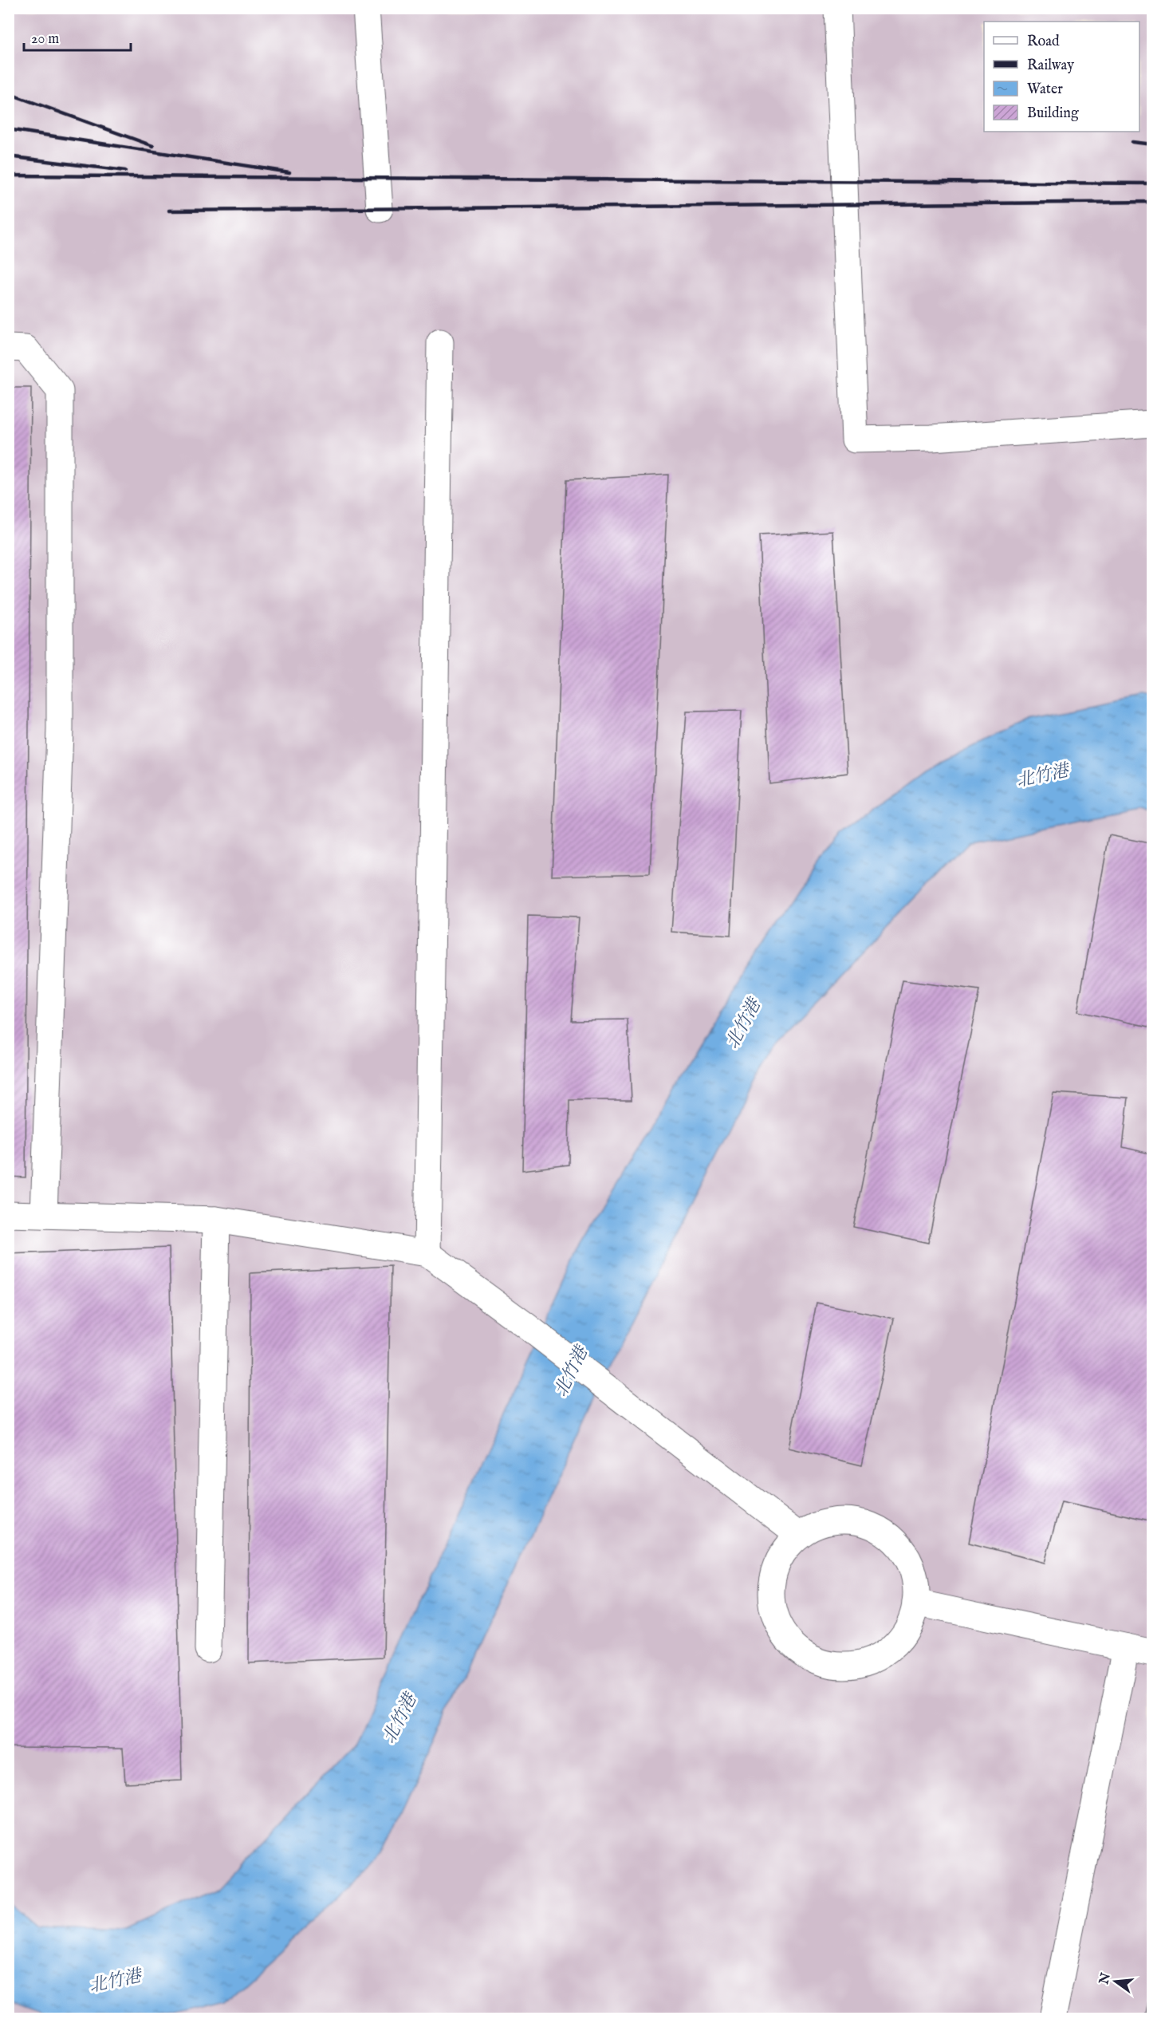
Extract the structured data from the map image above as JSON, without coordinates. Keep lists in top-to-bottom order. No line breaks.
{"water":["北竹港"],"legend":["Road","Railway","Water","Building"],"scale_bar":"20 m","north":"left"}
